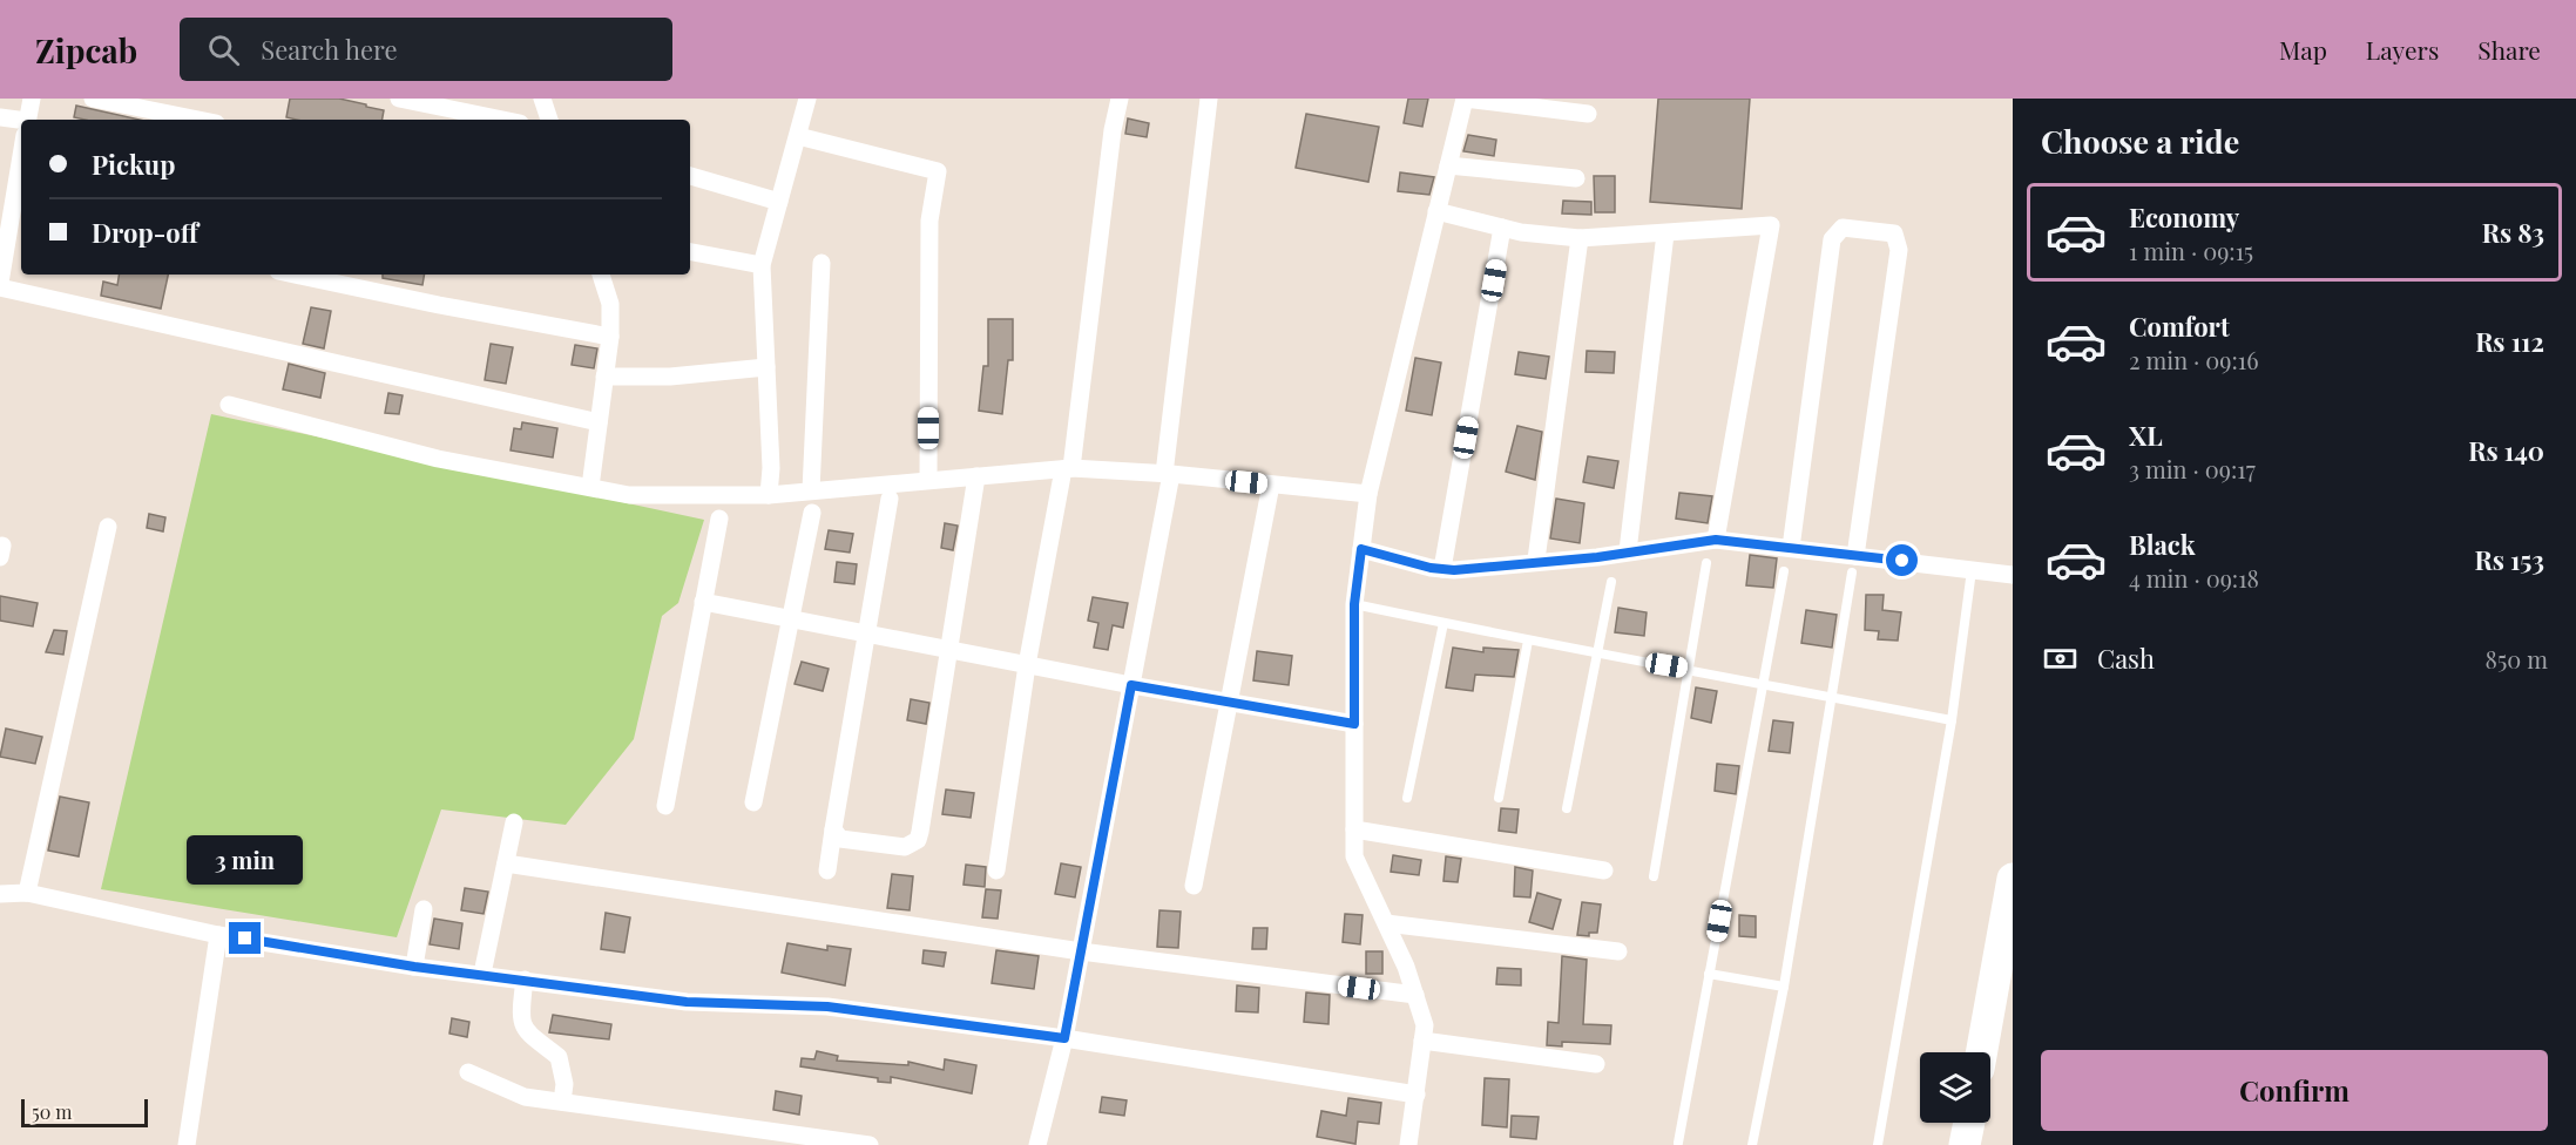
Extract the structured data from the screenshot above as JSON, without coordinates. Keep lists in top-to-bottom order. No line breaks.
{"scale_bar":"50 m","page":{"header":"Zipcab","search":"Search here","nav":["Map","Layers","Share"],"heading":"Choose a ride","banner":["Pickup","Drop-off"],"list":[{"name":"Economy","note":"1 min · 09:15","value":"Rs 83"},{"name":"Comfort","note":"2 min · 09:16","value":"Rs 112"},{"name":"XL","note":"3 min · 09:17","value":"Rs 140"},{"name":"Black","note":"4 min · 09:18","value":"Rs 153"}],"pay":["Cash","850 m"],"bubble":"3 min","buttons":"Confirm","scale":"50 m"}}
